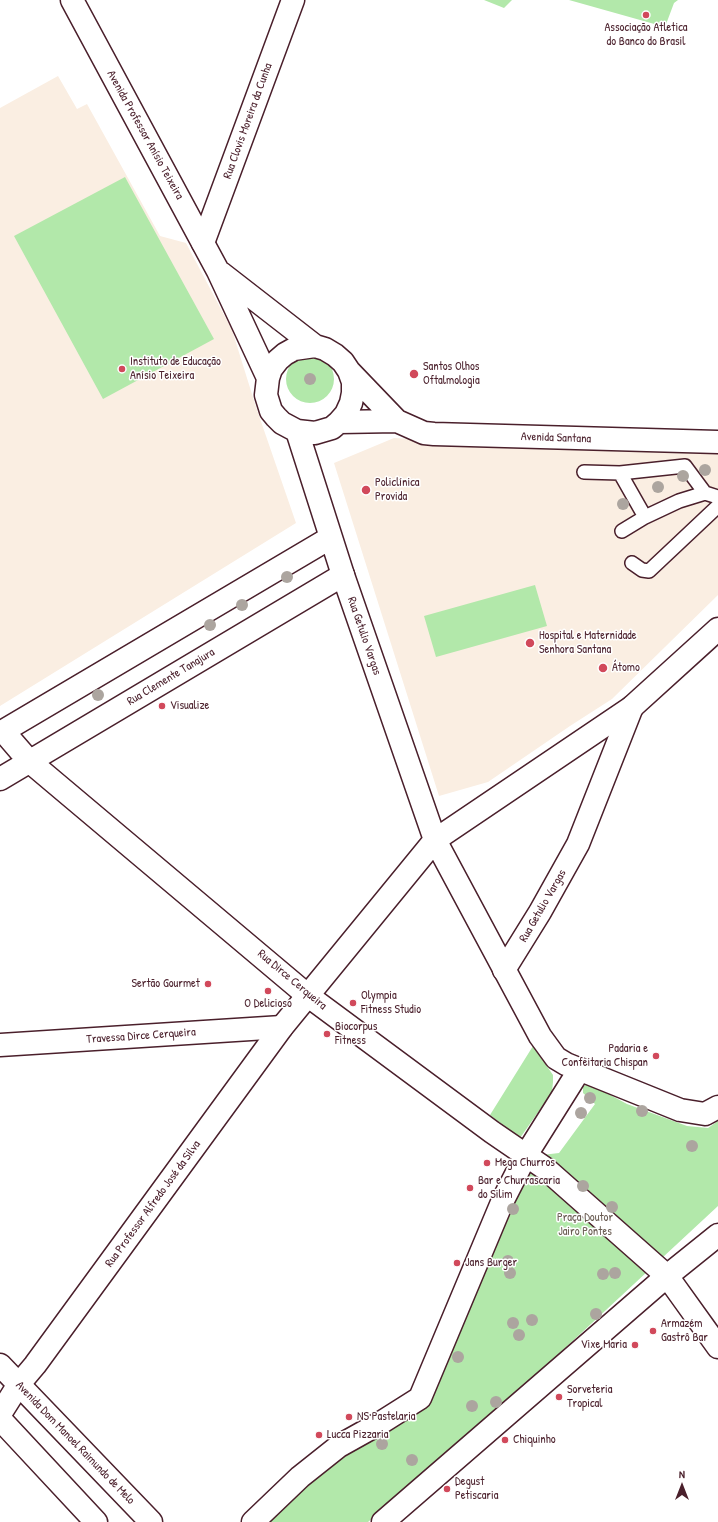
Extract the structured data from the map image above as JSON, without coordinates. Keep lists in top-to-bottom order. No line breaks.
{"streets":{"street":["Rua Clovis Moreira da Cunha","Avenida Professor Anísio Teixeira","Avenida Santana","Rua Getulio Vargas","Rua Clemente Tanajura","Rua Dirce Cerqueira","Travessa Dirce Cerqueira","Rua Professor Alfredo José da Silva","Avenida Dom Manoel Raimundo de Melo"]},"crossings":[["Rua Clovis Moreira da Cunha","Avenida Professor Anísio Teixeira"],["Avenida Professor Anísio Teixeira","Avenida Santana"],["Avenida Professor Anísio Teixeira","Rua Getulio Vargas"],["Avenida Santana","Rua Getulio Vargas"],["Rua Getulio Vargas","Rua Clemente Tanajura"],["Rua Getulio Vargas","Rua Dirce Cerqueira"],["Rua Getulio Vargas","Rua Professor Alfredo José da Silva"],["Rua Clemente Tanajura","Rua Dirce Cerqueira"],["Rua Dirce Cerqueira","Rua Professor Alfredo José da Silva"],["Travessa Dirce Cerqueira","Rua Professor Alfredo José da Silva"],["Rua Professor Alfredo José da Silva","Avenida Dom Manoel Raimundo de Melo"]],"parks":["Praça Doutor Jairo Pontes"],"places":["Associação Atletica do Banco do Brasil","Instituto de Educação Anísio Teixeira","Santos Olhos Oftalmologia","Policlínica Provida","Hospital e Maternidade Senhora Santana","Átomo","Visualize","Sertão Gourmet","O Delicioso","Olympia Fitness Studio","Biocorpus Fitness","Padaria e Confeitaria Chispan","Mega Churros","Bar e Churrascaria do Silim","Jans Burger","Armazém Gastrô Bar","Vixe Maria","Sorveteria Tropical","NS Pastelaria","Lucca Pizzaria","Chiquinho","Degust Petiscaria"],"north":"top"}
